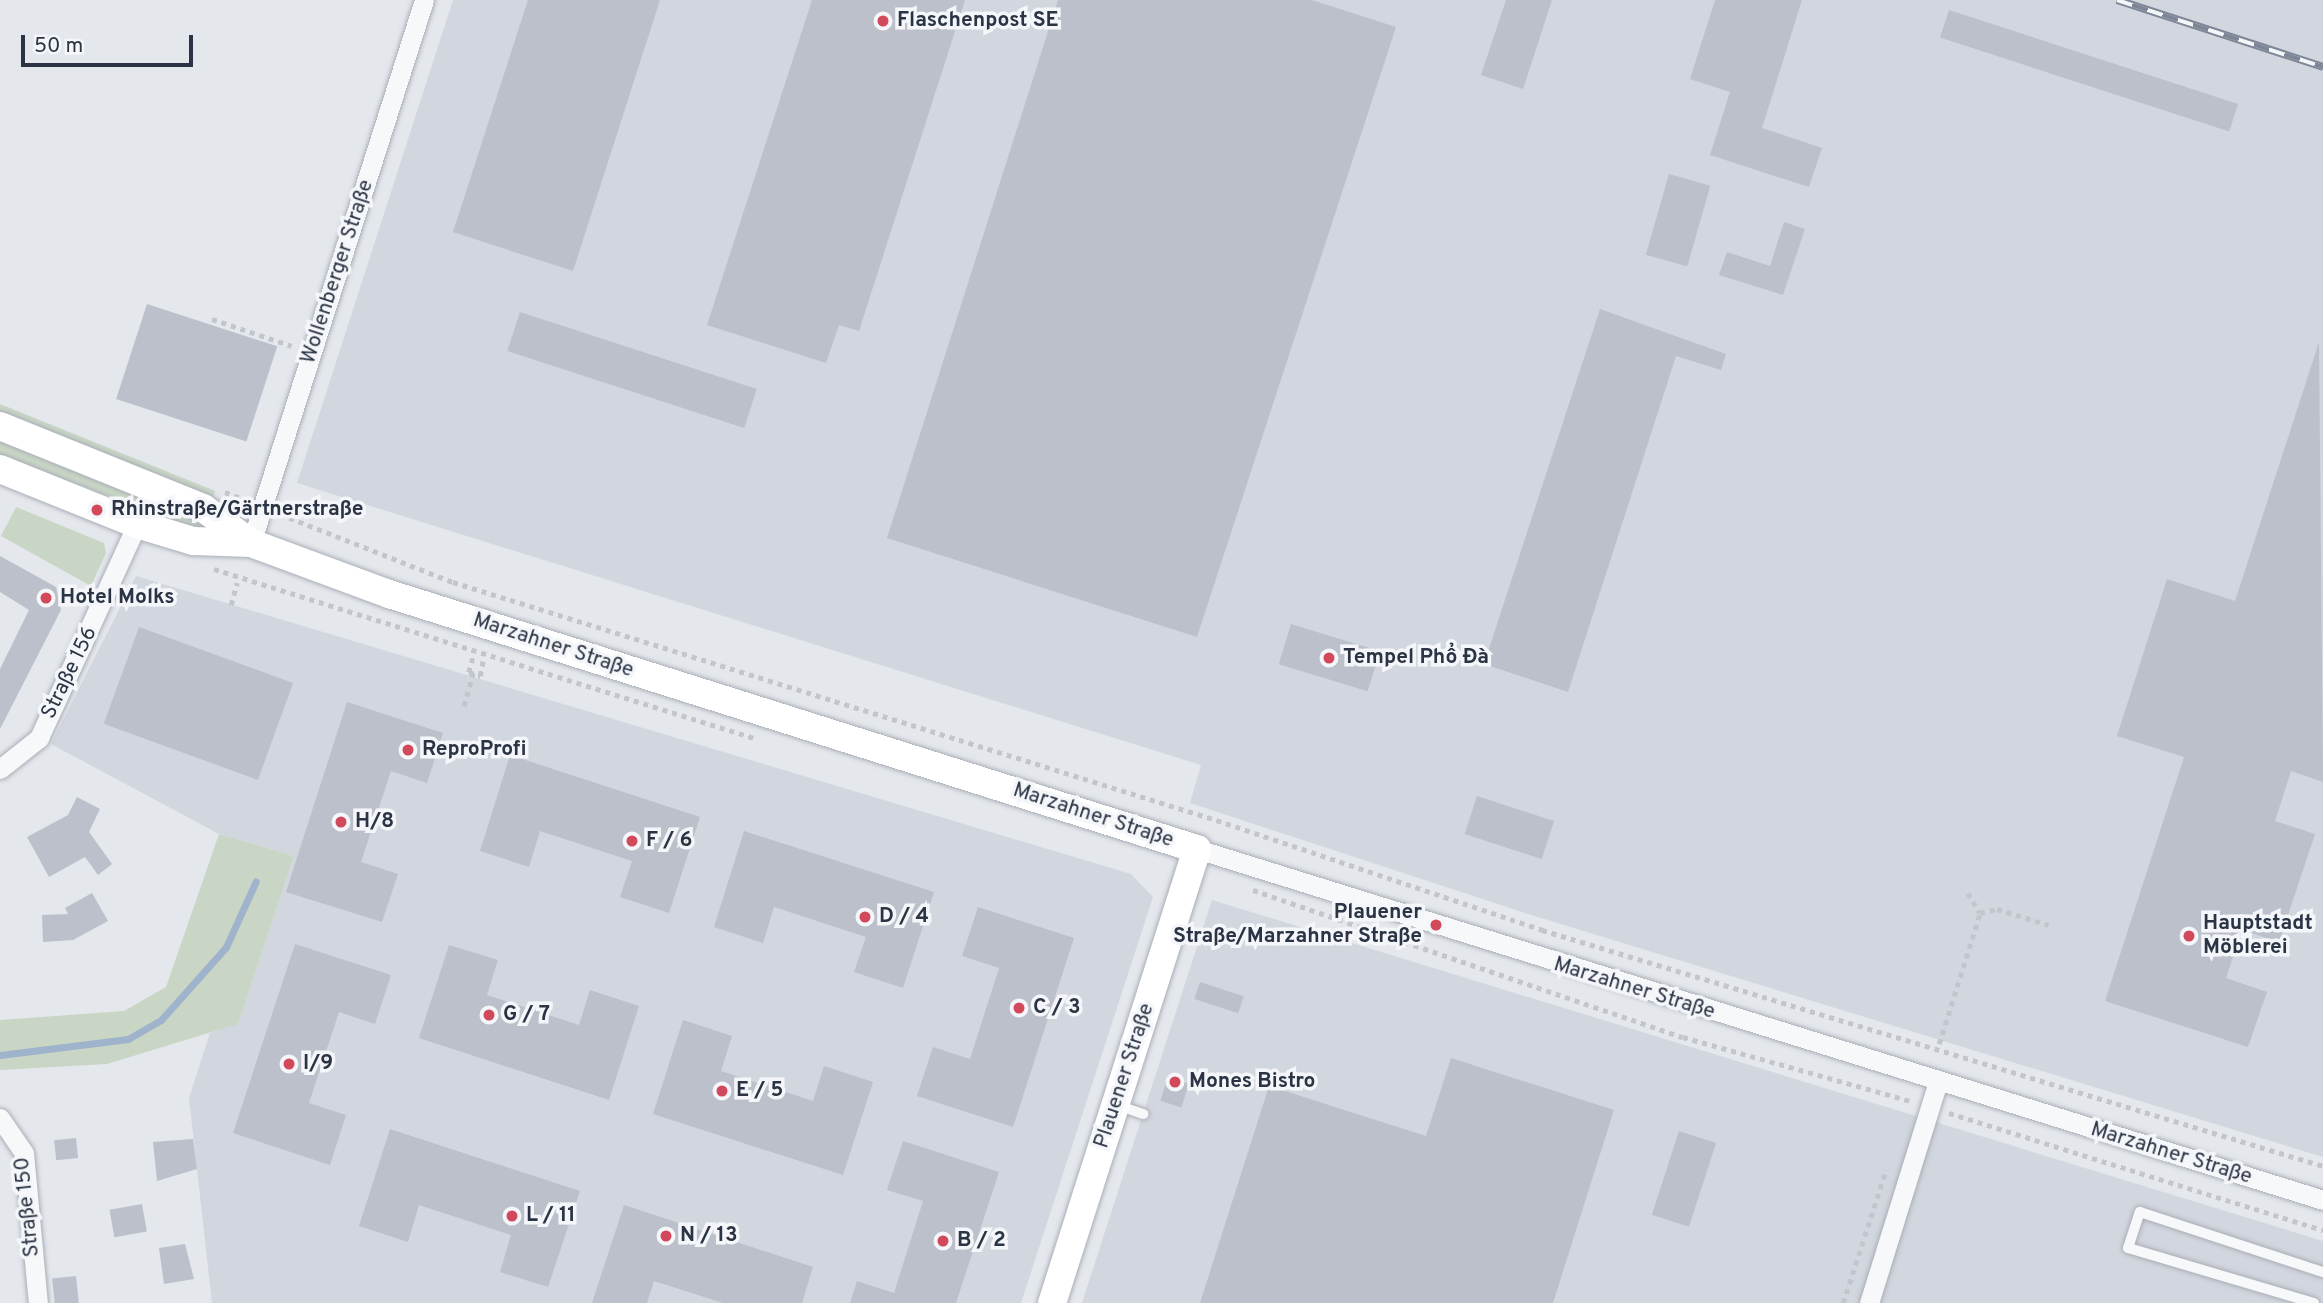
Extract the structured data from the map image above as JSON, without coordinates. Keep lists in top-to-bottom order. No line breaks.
{"streets":{"street":["Wollenberger Straße","Marzahner Straße","Straße 156","Plauener Straße","Straße 150"]},"crossings":[["Wollenberger Straße","Marzahner Straße"],["Marzahner Straße","Straße 156"],["Marzahner Straße","Plauener Straße"]],"places":["Flaschenpost SE","Rhinstraße/Gärtnerstraße","Hotel Molks","Tempel Phổ Đà","ReproProfi","H/8","F / 6","D / 4","Plauener Straße/Marzahner Straße","Hauptstadt Möblerei","C / 3","G / 7","I/9","Mones Bistro","E / 5","L / 11","N / 13","B / 2"],"scale_bar":"50 m"}
